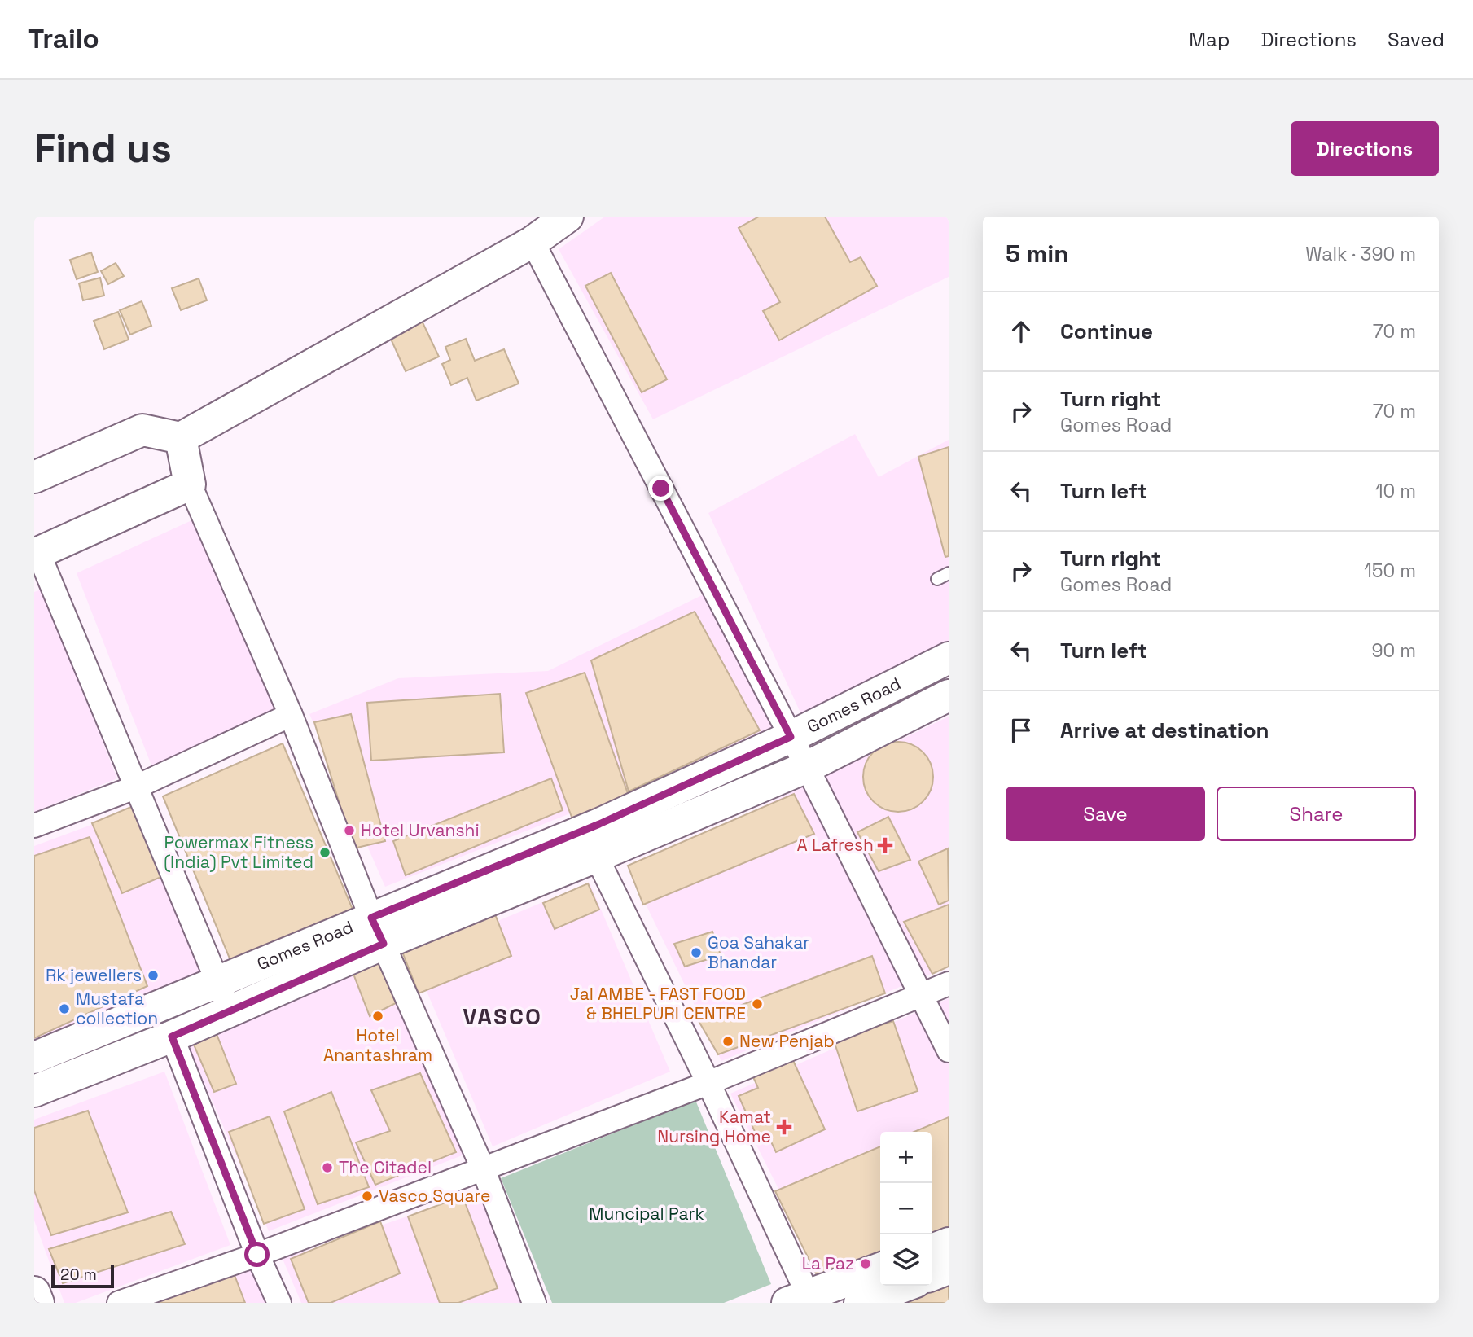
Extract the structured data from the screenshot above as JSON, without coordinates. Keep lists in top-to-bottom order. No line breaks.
{"streets":{"main road":["Gomes Road"]},"districts":["VASCO"],"parks":["Muncipal Park"],"places":{"other":["Hotel Urvanshi","Powermax Fitness (India) Pvt Limited","Goa Sahakar Bhandar","Rk jewellers","JaI AMBE - FAST FOOD & BHELPURI CENTRE","Mustafa collection","Hotel Anantashram","New Penjab","The Citadel","Vasco Square","La Paz"],"health":["A Lafresh","Kamat Nursing Home"]},"scale_bar":"20 m","page":{"header":"Trailo","nav":["Map","Directions","Saved"],"buttons":["Directions",["Save","Share"]],"title":"Find us","heading":["5 min","Walk · 390 m"],"list":[["Continue","70 m"],["Turn right","Gomes Road","70 m"],["Turn left","10 m"],["Turn right","Gomes Road","150 m"],["Turn left","90 m"],"Arrive at destination"],"map_buttons":["+","−"],"scale":"20 m"}}
